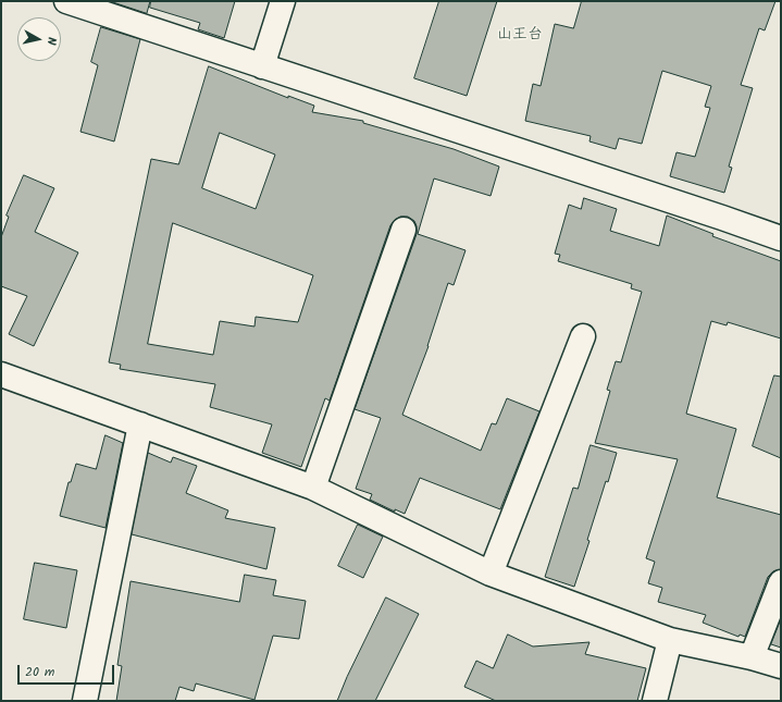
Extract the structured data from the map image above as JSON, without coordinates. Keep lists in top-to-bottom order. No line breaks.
{"districts":["山王台"],"scale_bar":"20 m","north":"right"}
